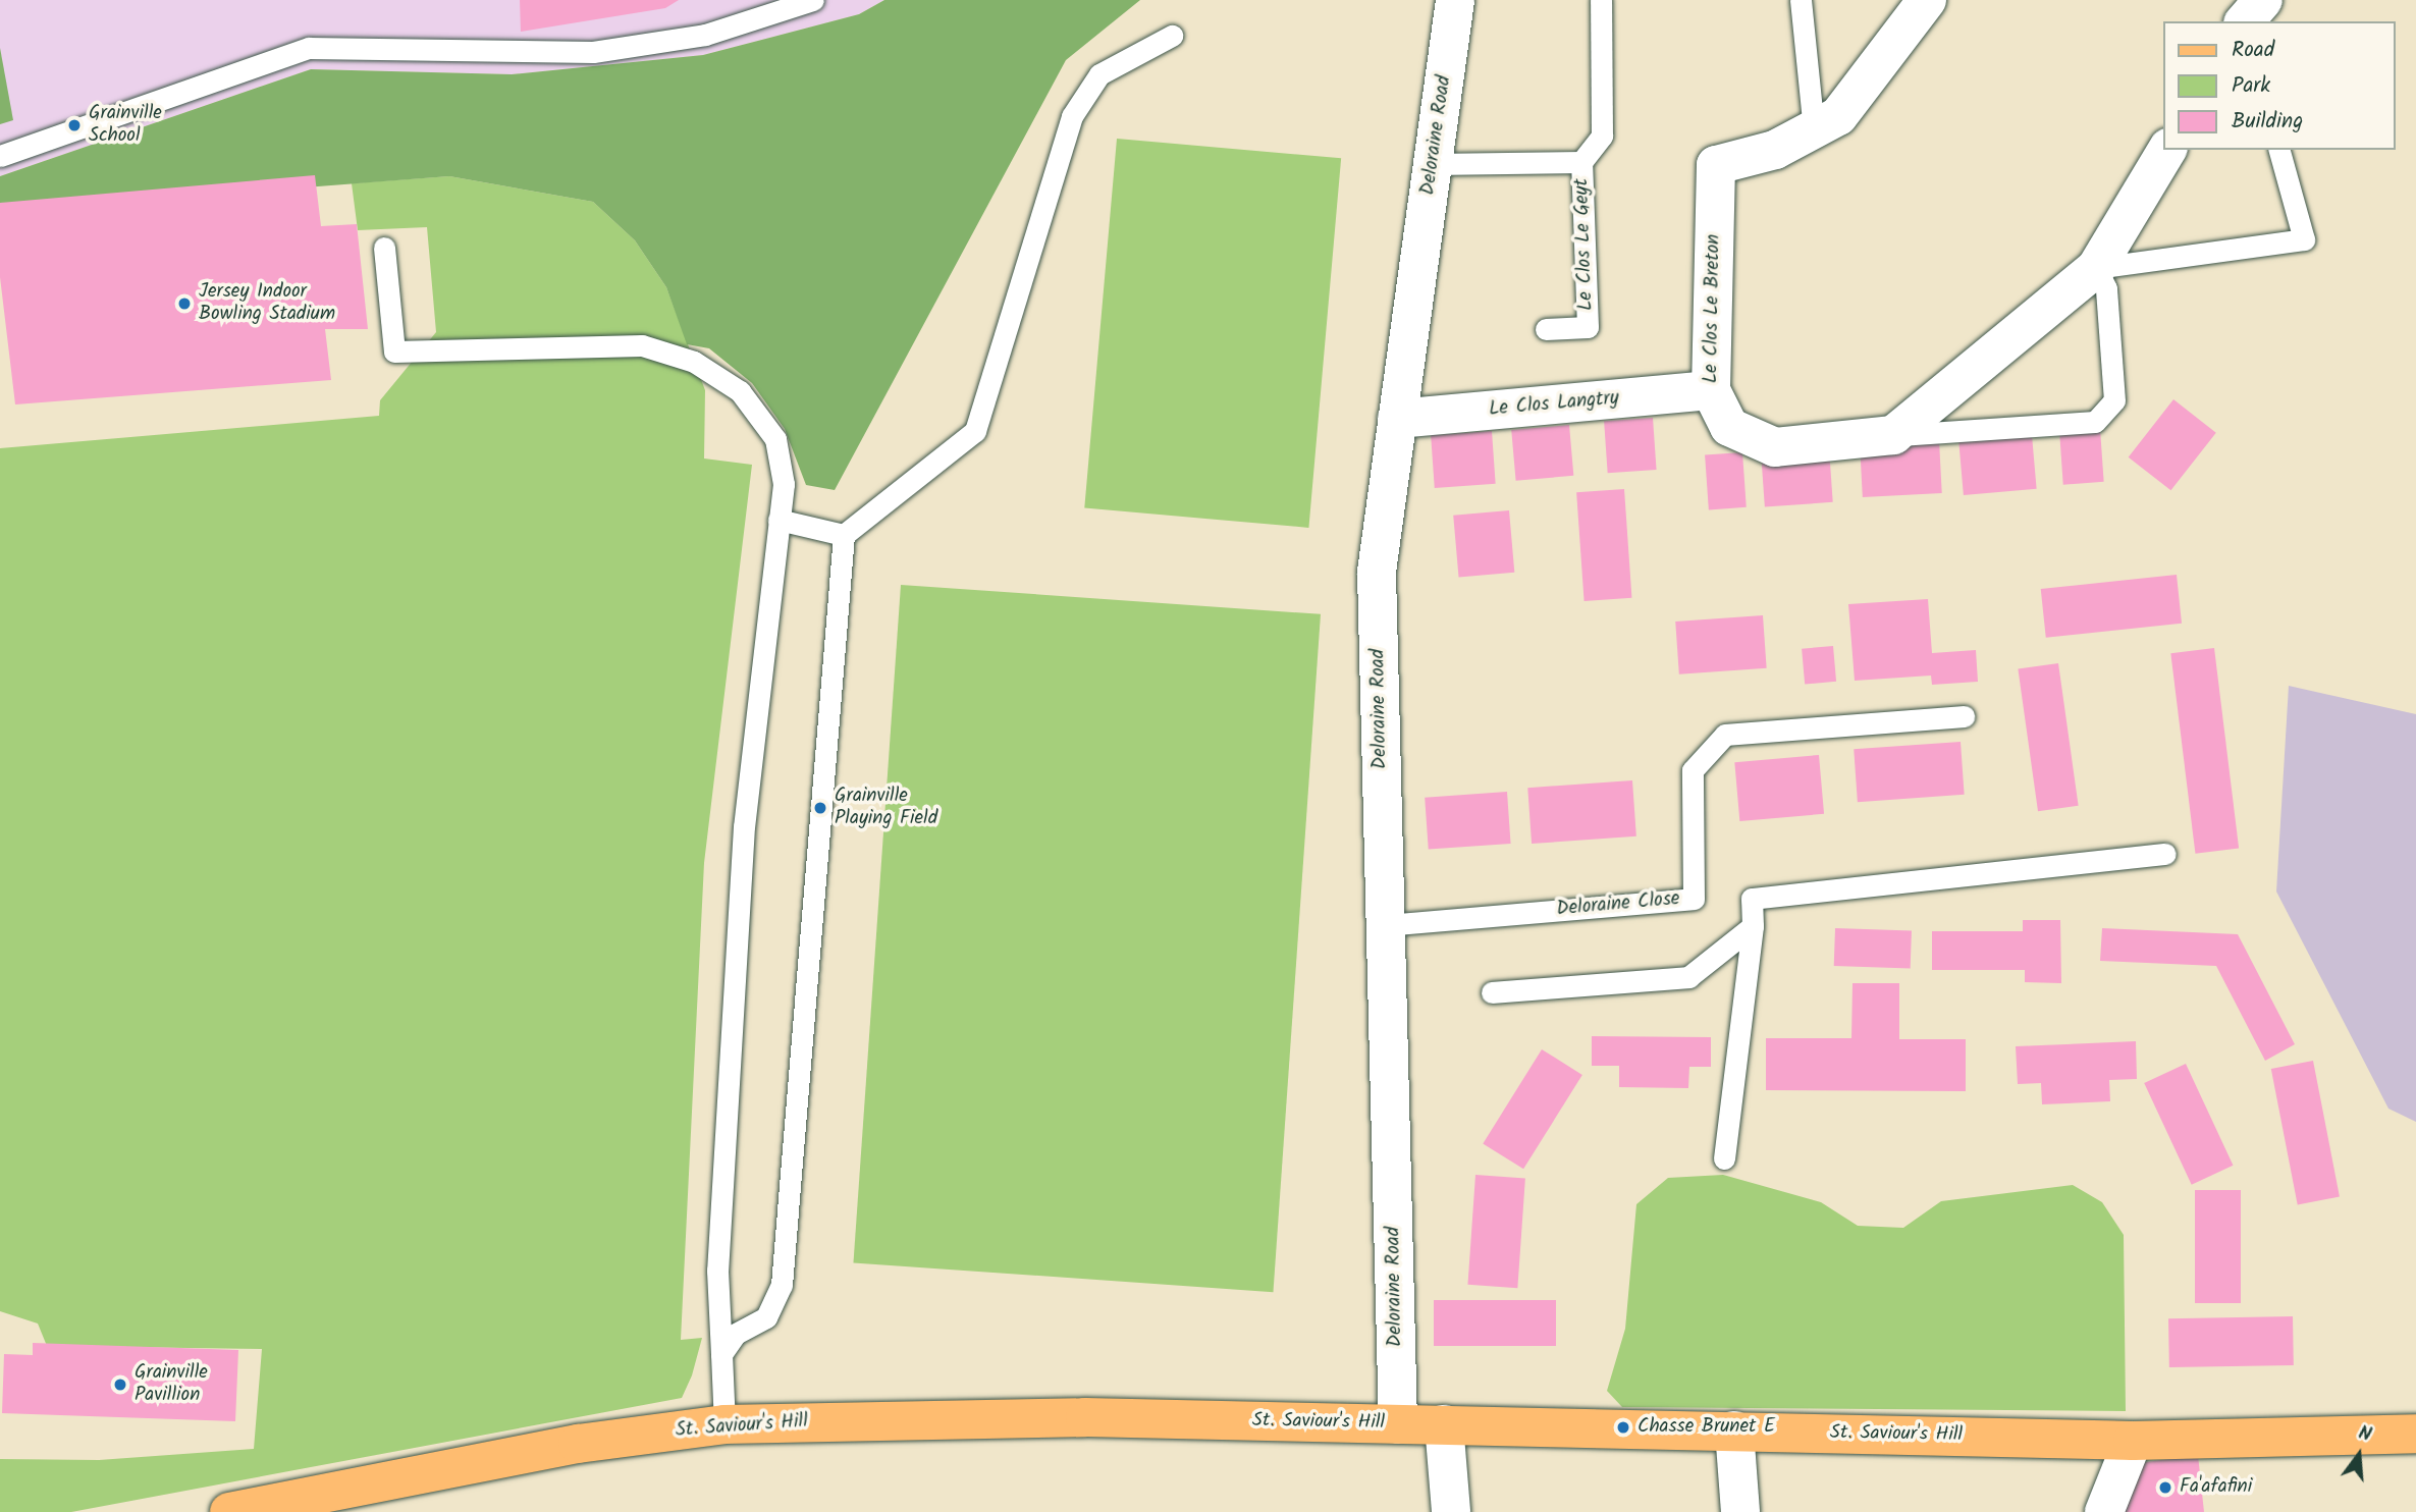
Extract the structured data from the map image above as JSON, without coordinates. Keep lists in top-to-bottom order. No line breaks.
{"streets":{"main road":["St. Saviour's Hill"],"street":["Deloraine Road","Le Clos Le Breton","Le Clos Langtry"],"lane":["Le Clos Le Geyt","Deloraine Close"]},"crossings":[["Deloraine Road","Le Clos Le Geyt"],["Deloraine Road","Le Clos Langtry"],["Deloraine Road","Deloraine Close"],["Deloraine Road","St. Saviour's Hill"],["Le Clos Le Breton","Le Clos Langtry"]],"places":["Grainville School","Jersey Indoor Bowling Stadium","Grainville Playing Field","Grainville Pavillion","Chasse Brunet E","Fa'afafini"],"legend":["Road","Park","Building"],"north":"top"}
